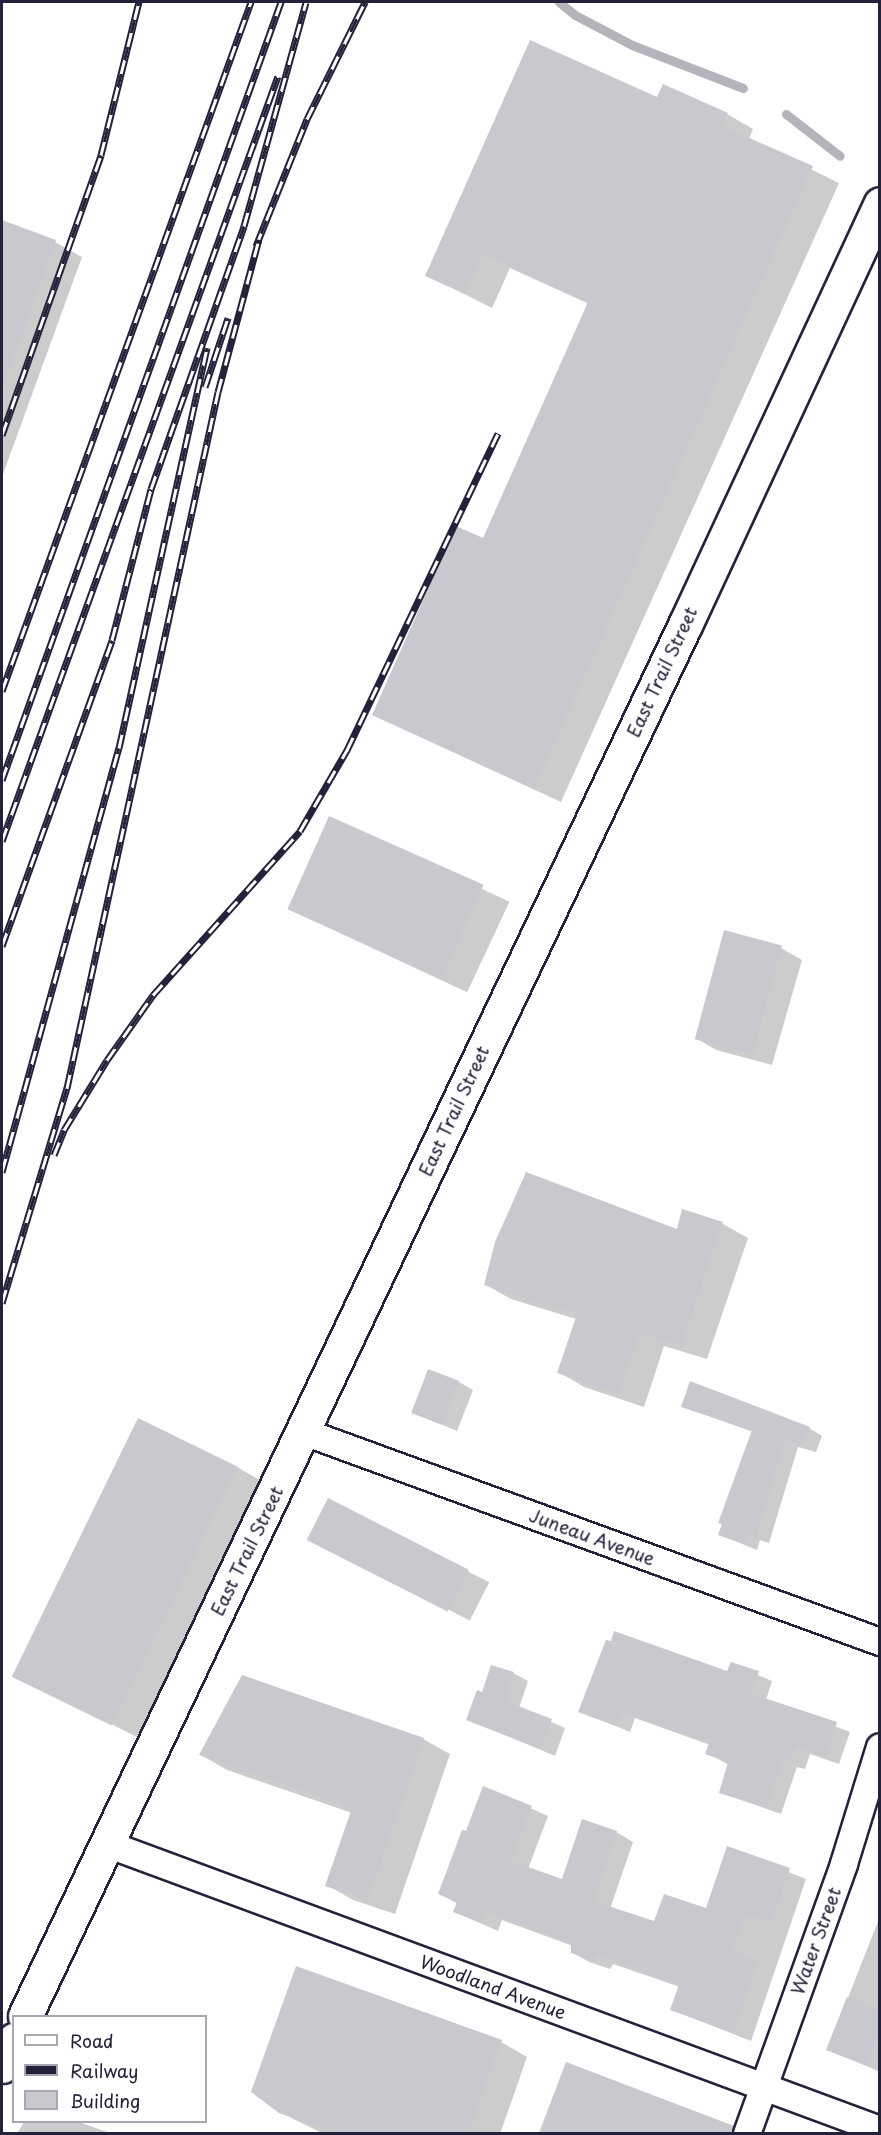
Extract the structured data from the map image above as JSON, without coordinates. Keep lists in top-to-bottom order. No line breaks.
{"streets":{"main road":["East Trail Street"],"street":["Juneau Avenue","Water Street","Woodland Avenue"]},"crossings":[["East Trail Street","Juneau Avenue"],["East Trail Street","Woodland Avenue"],["Water Street","Woodland Avenue"]],"legend":["Road","Railway","Building"]}
